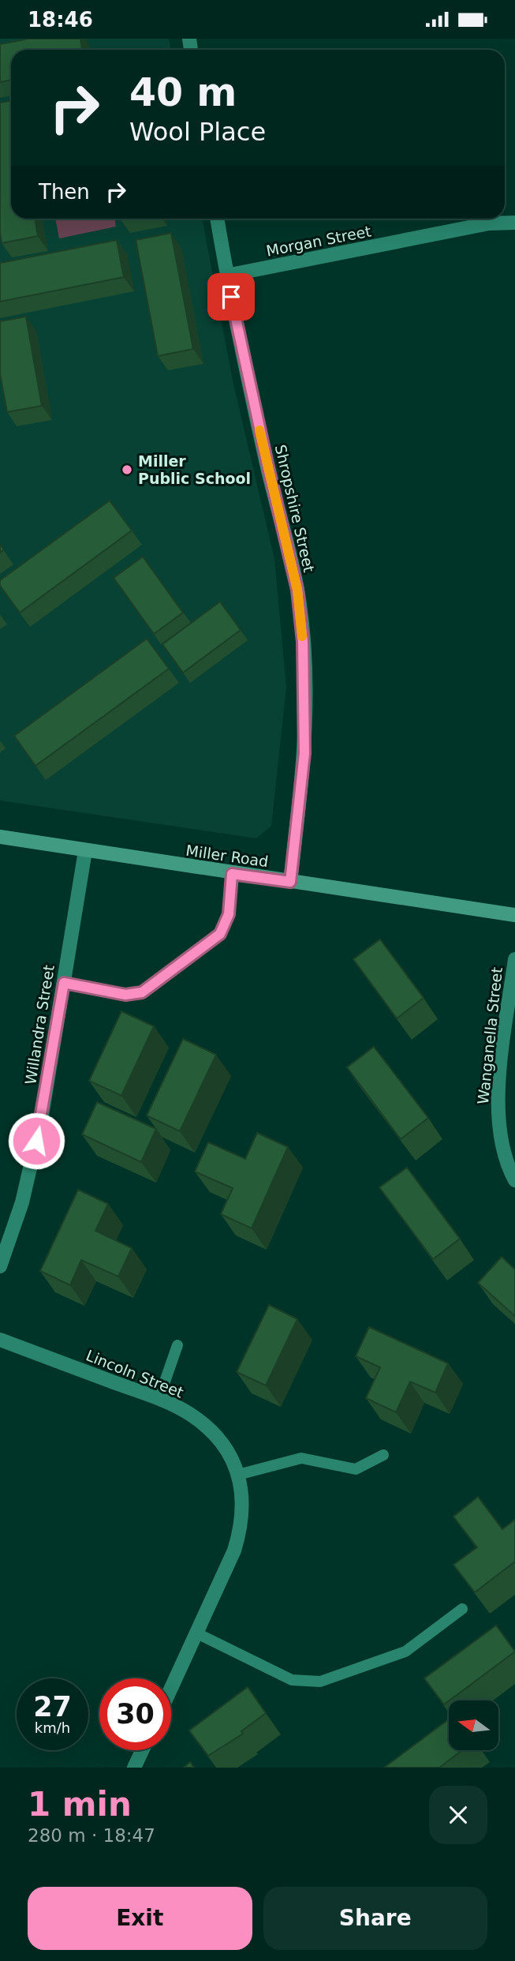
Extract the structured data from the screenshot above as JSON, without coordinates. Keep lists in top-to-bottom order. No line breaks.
{"streets":{"street":["Morgan Street","Shropshire Street","Miller Road","Willandra Street","Wanganella Street","Lincoln Street"]},"crossings":[["Morgan Street","Shropshire Street"],["Shropshire Street","Miller Road"],["Miller Road","Willandra Street"]],"places":["Miller Public School"],"north":"left","page":{"status":"18:46","turn":["40 m","Wool Place"],"then":"Then","speed":"27 km/h","limit":"30","heading":["1 min","280 m · 18:47"],"buttons":["Exit","Share"]}}
